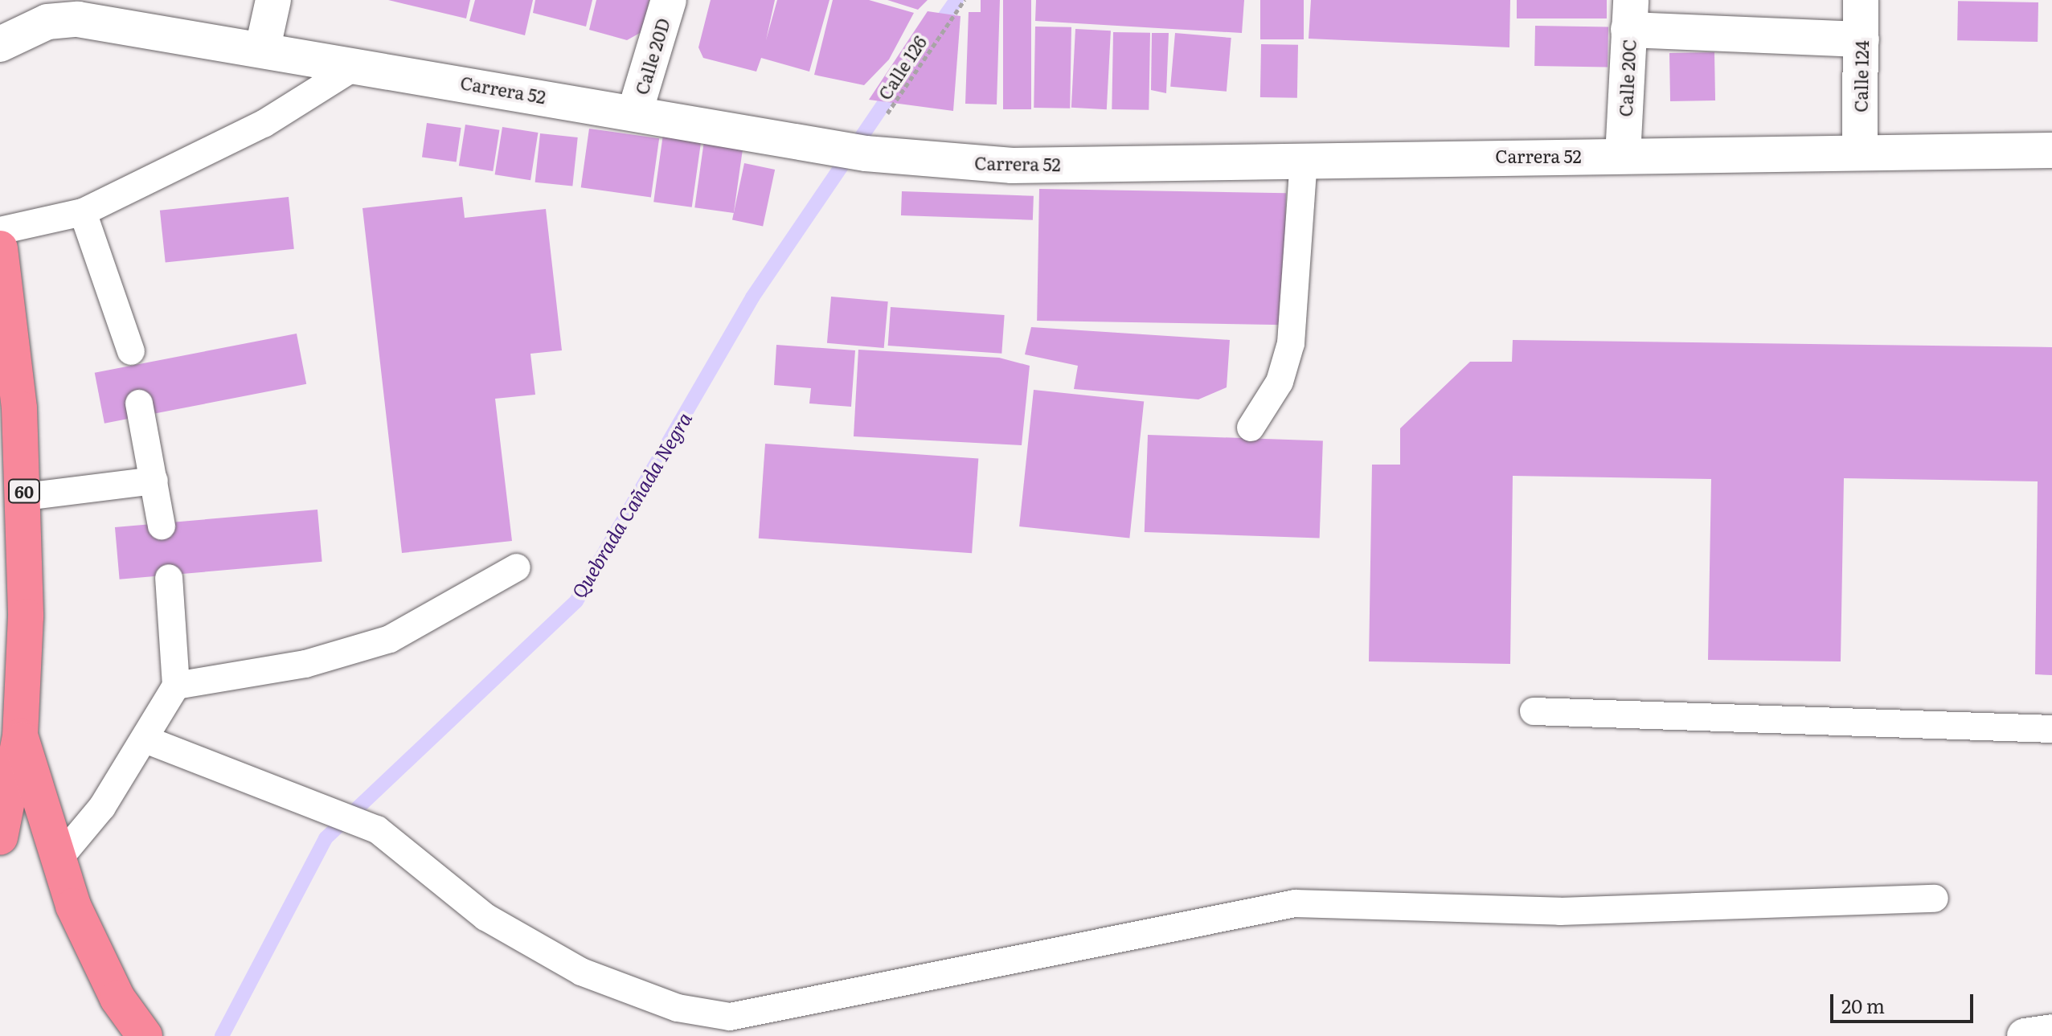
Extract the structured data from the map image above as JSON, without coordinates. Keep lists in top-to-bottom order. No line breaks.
{"streets":{"highway":["60"],"main road":["Calle 20D","Calle 124","Calle 20C","Carrera 52"],"path":["Calle 126"]},"crossings":[["Calle 20D","Carrera 52"],["Calle 126","Carrera 52"],["Calle 124","Carrera 52"],["Calle 20C","Carrera 52"]],"water":["Quebrada Cañada Negra"],"scale_bar":"20 m"}
